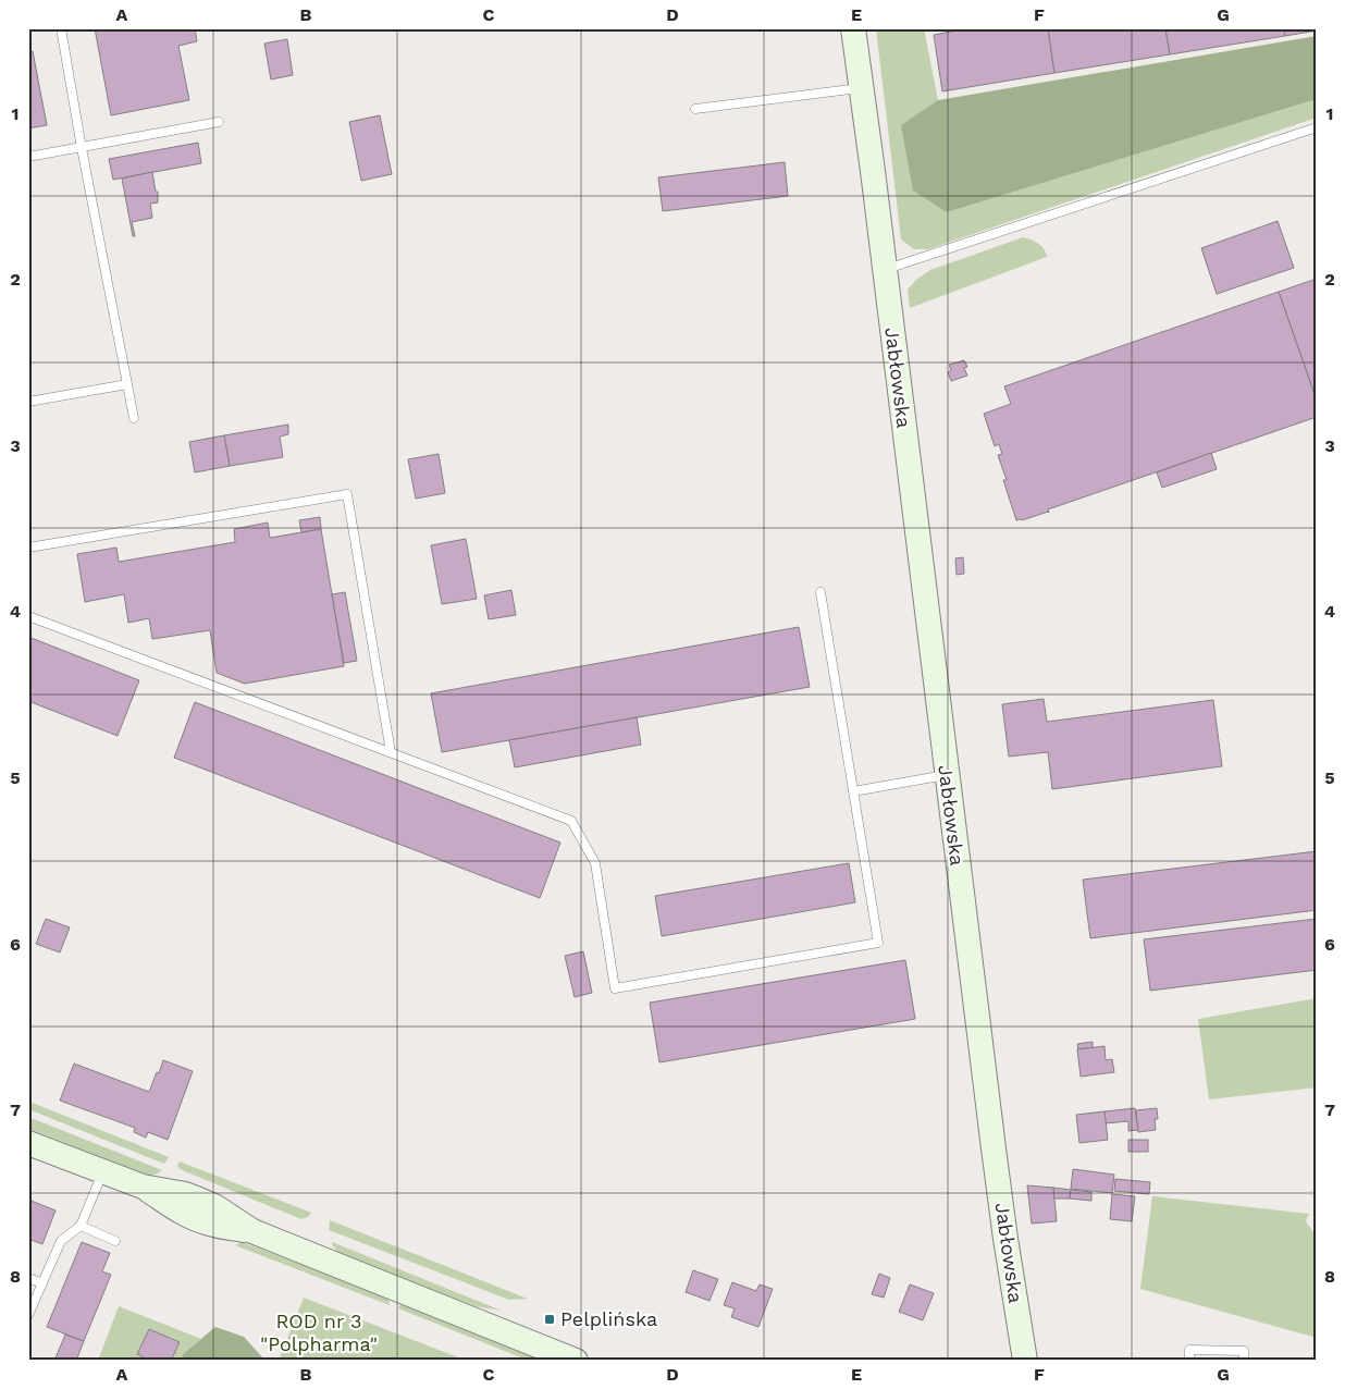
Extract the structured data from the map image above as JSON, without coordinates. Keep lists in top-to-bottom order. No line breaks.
{"streets":{"main road":["Jabłowska"]},"parks":["ROD nr 3 \"Polpharma\""],"places":{"transit":["Pelplińska"]},"grid":{"columns":["A","B","C","D","E","F","G"],"rows":["1","2","3","4","5","6","7","8"]}}
